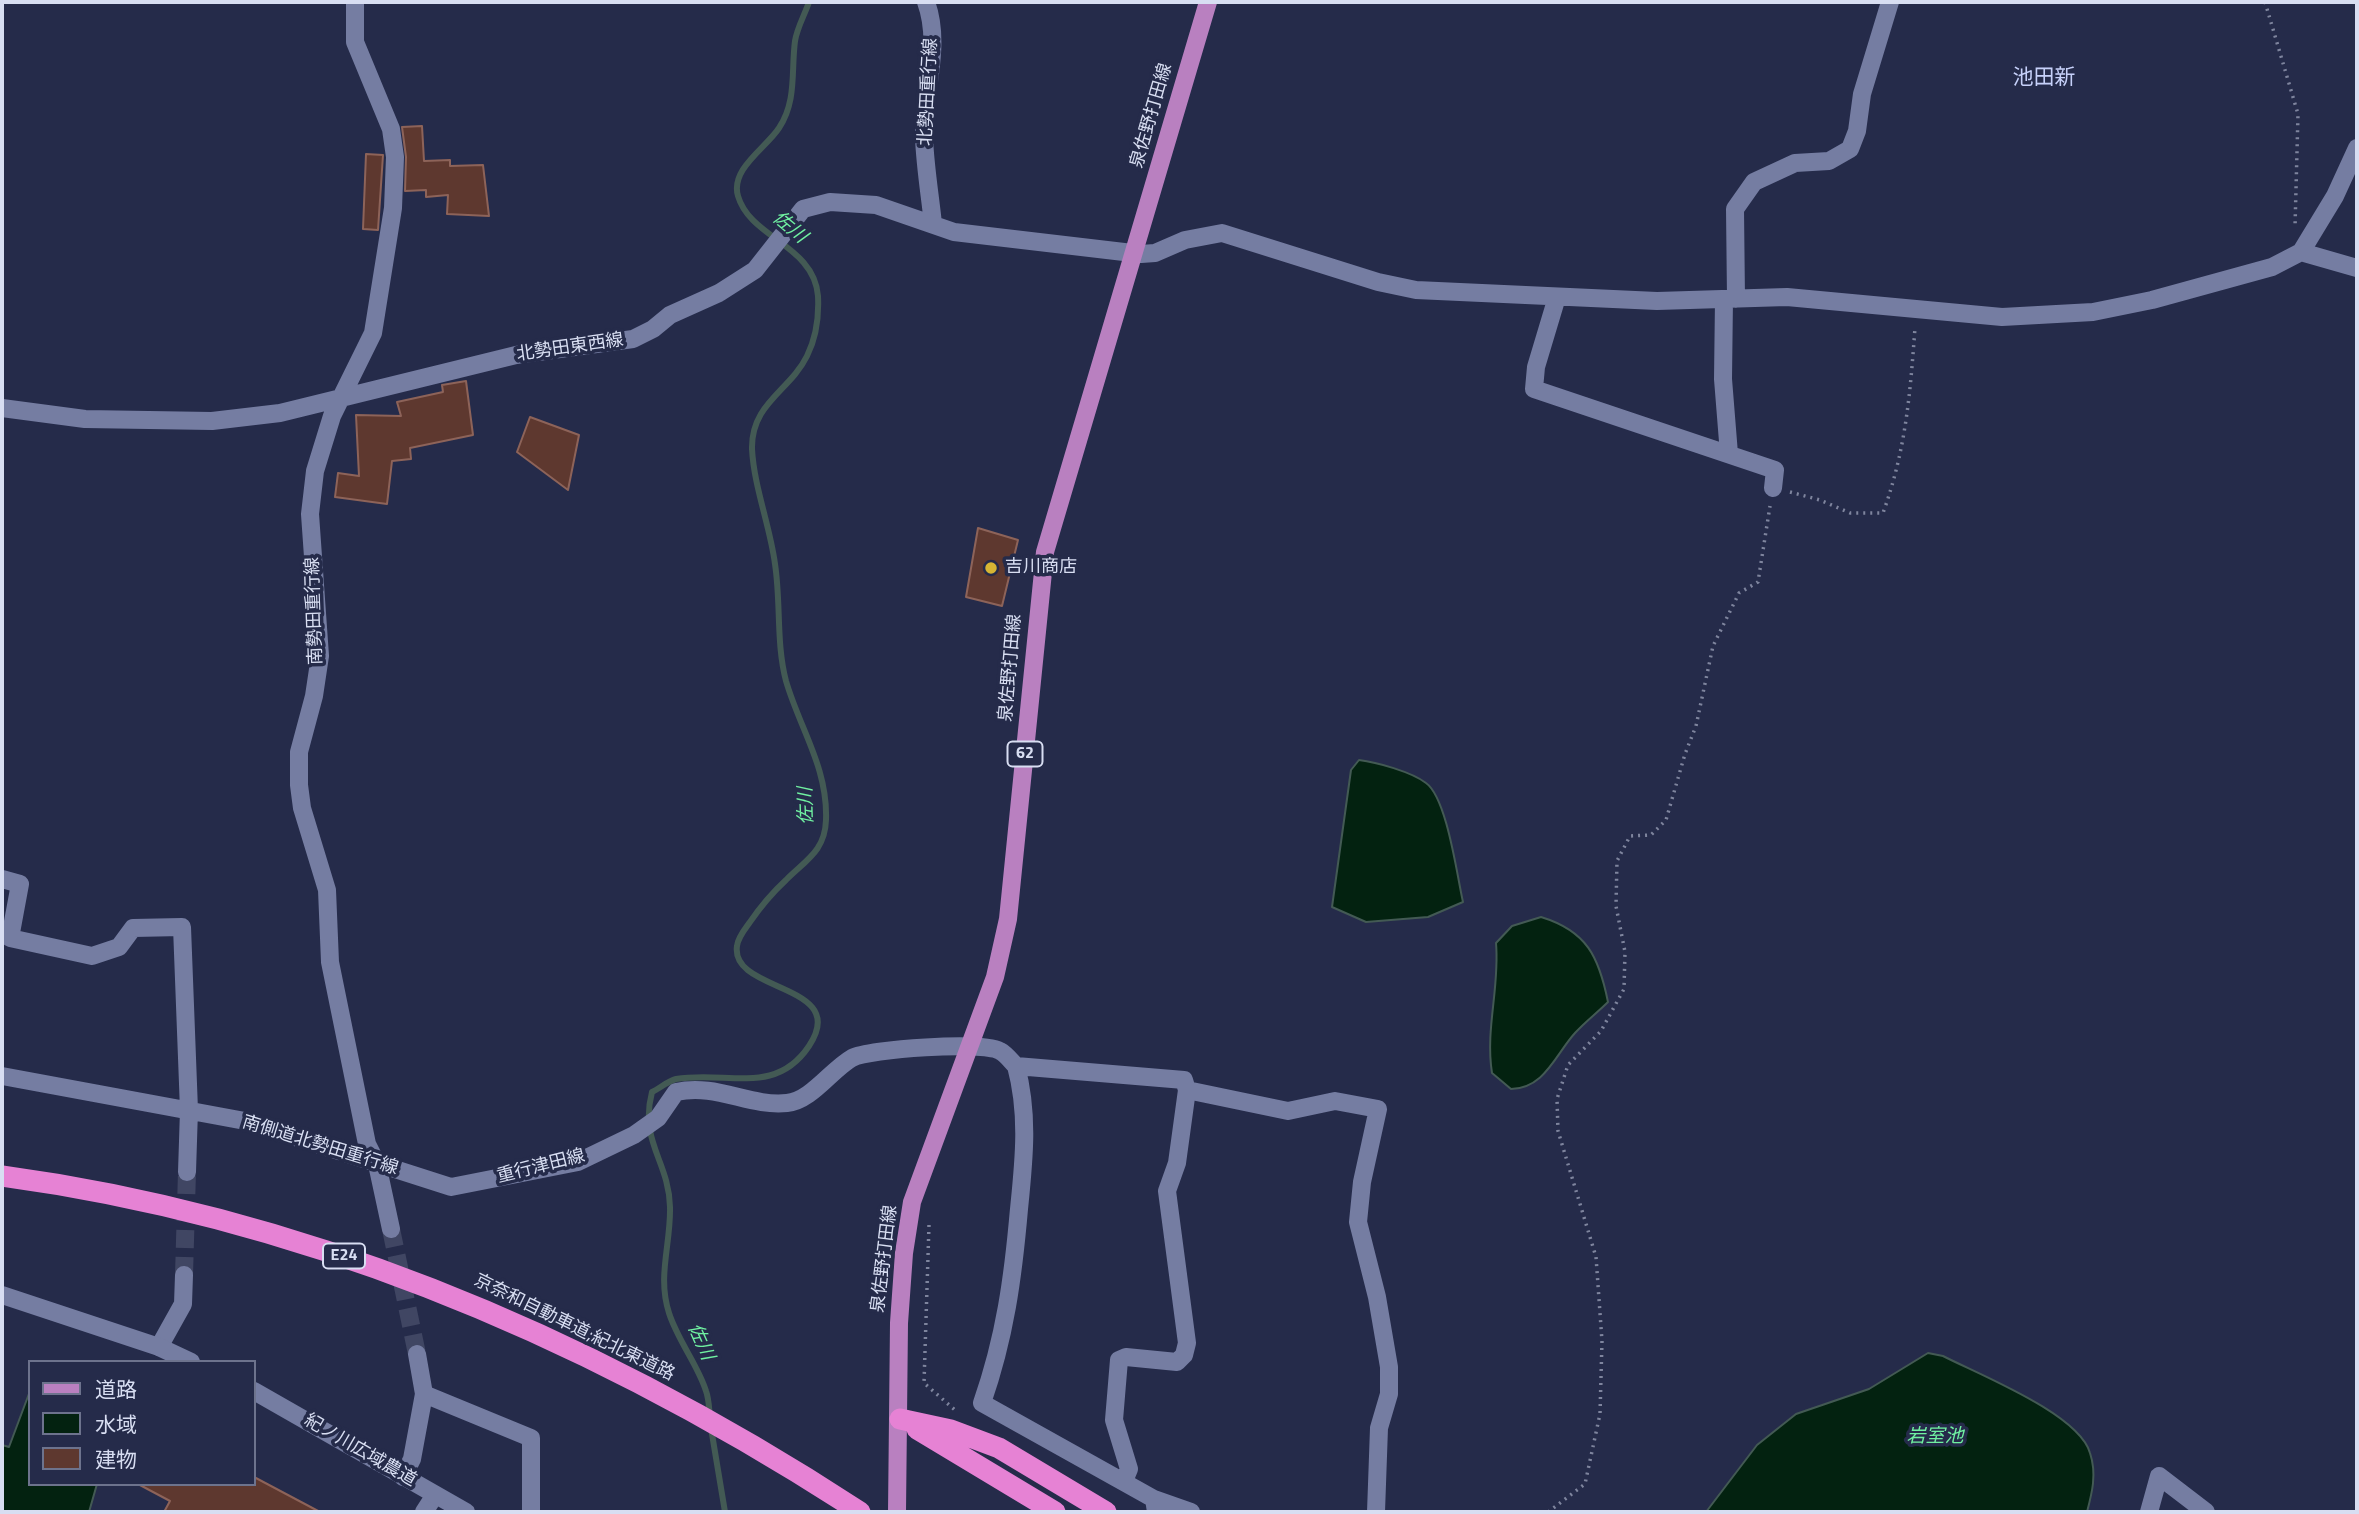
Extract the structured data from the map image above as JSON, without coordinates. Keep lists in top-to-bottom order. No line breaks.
{"streets":{"highway":["E24","京奈和自動車道;紀北東道路"],"main road":["泉佐野打田線","62"],"street":["北勢田重行線","北勢田東西線","南勢田重行線","南側道北勢田重行線","重行津田線","紀ノ川広域農道"]},"crossings":[["北勢田重行線","北勢田東西線"],["泉佐野打田線","北勢田東西線"],["泉佐野打田線","重行津田線"],["北勢田東西線","南勢田重行線"],["南勢田重行線","南側道北勢田重行線"],["南側道北勢田重行線","重行津田線"]],"districts":["池田新"],"water":["佐川","岩室池"],"places":["吉川商店"],"legend":["道路","水域","建物"]}
